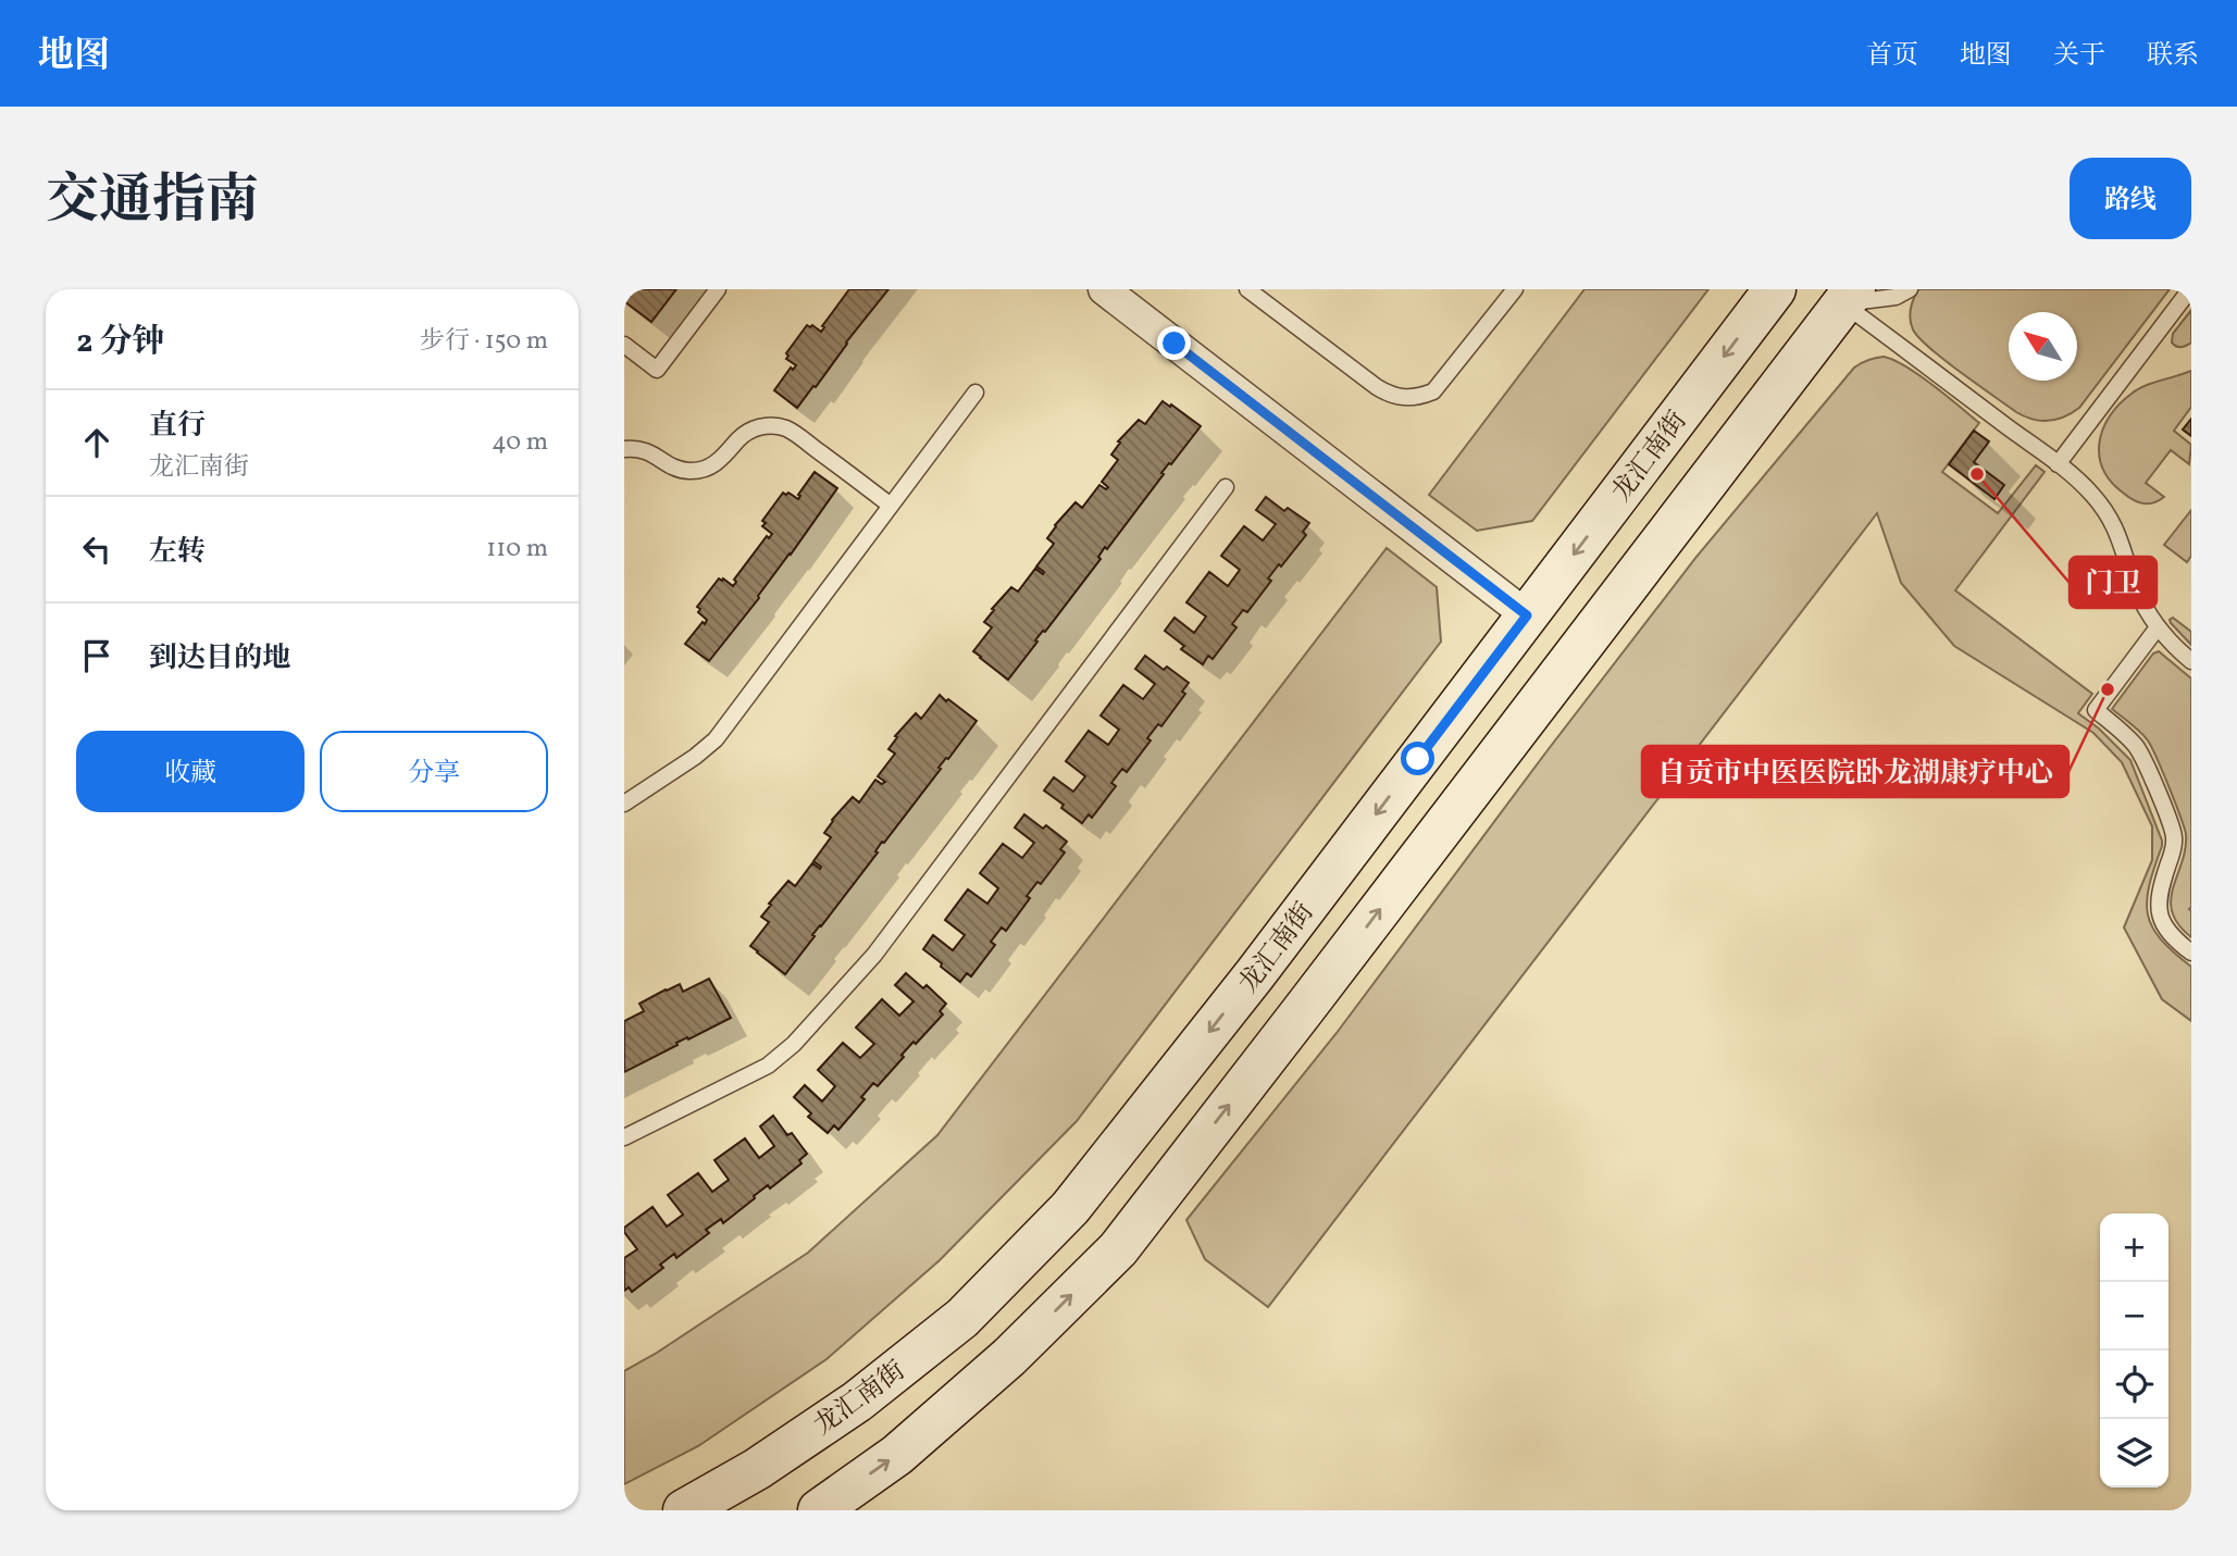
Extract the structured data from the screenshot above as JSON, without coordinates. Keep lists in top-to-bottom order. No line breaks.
{"streets":{"main road":["龙汇南街"]},"places":["门卫","自贡市中医医院卧龙湖康疗中心"],"north":"top left","page":{"header":"地图","nav":["首页","地图","关于","联系"],"title":"交通指南","buttons":["路线",["收藏","分享"]],"heading":["2 分钟","步行 · 150 m"],"list":[["直行","龙汇南街","40 m"],["左转","110 m"],"到达目的地"],"map_buttons":["+","−"]}}
